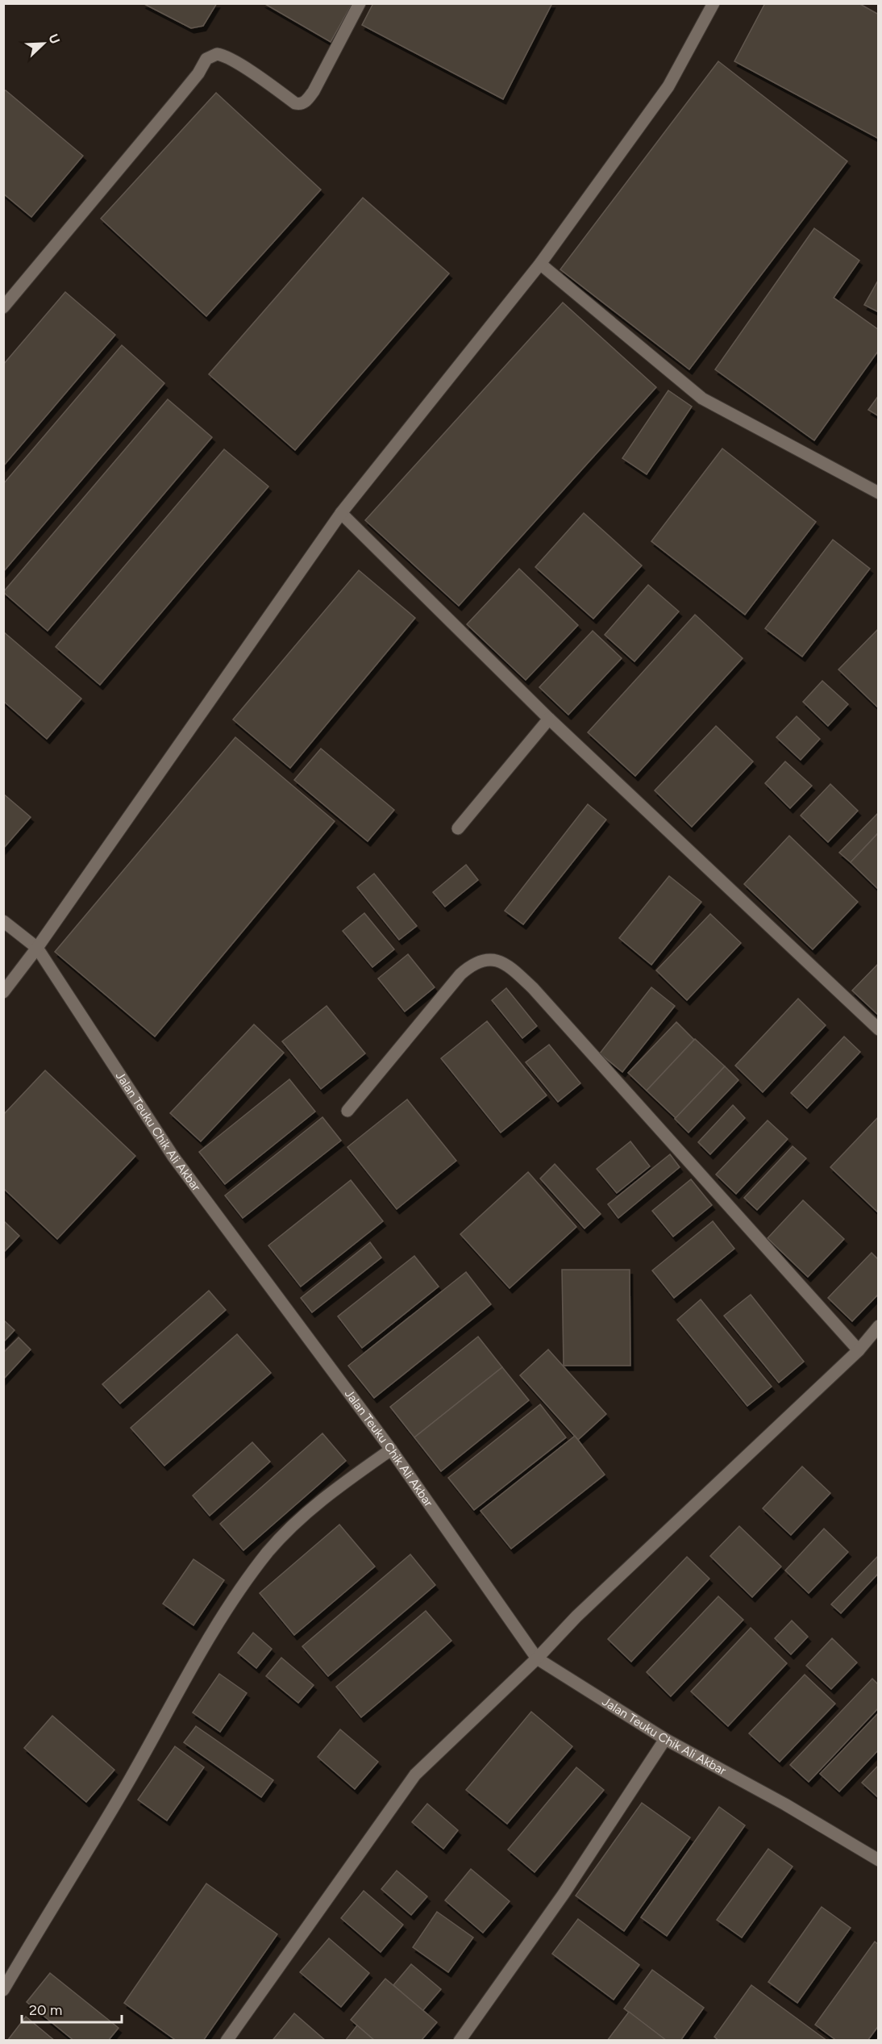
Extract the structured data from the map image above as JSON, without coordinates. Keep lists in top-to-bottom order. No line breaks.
{"streets":{"street":["Jalan Teuku Chik Ali Akbar"]},"scale_bar":"20 m","north":"top right"}
